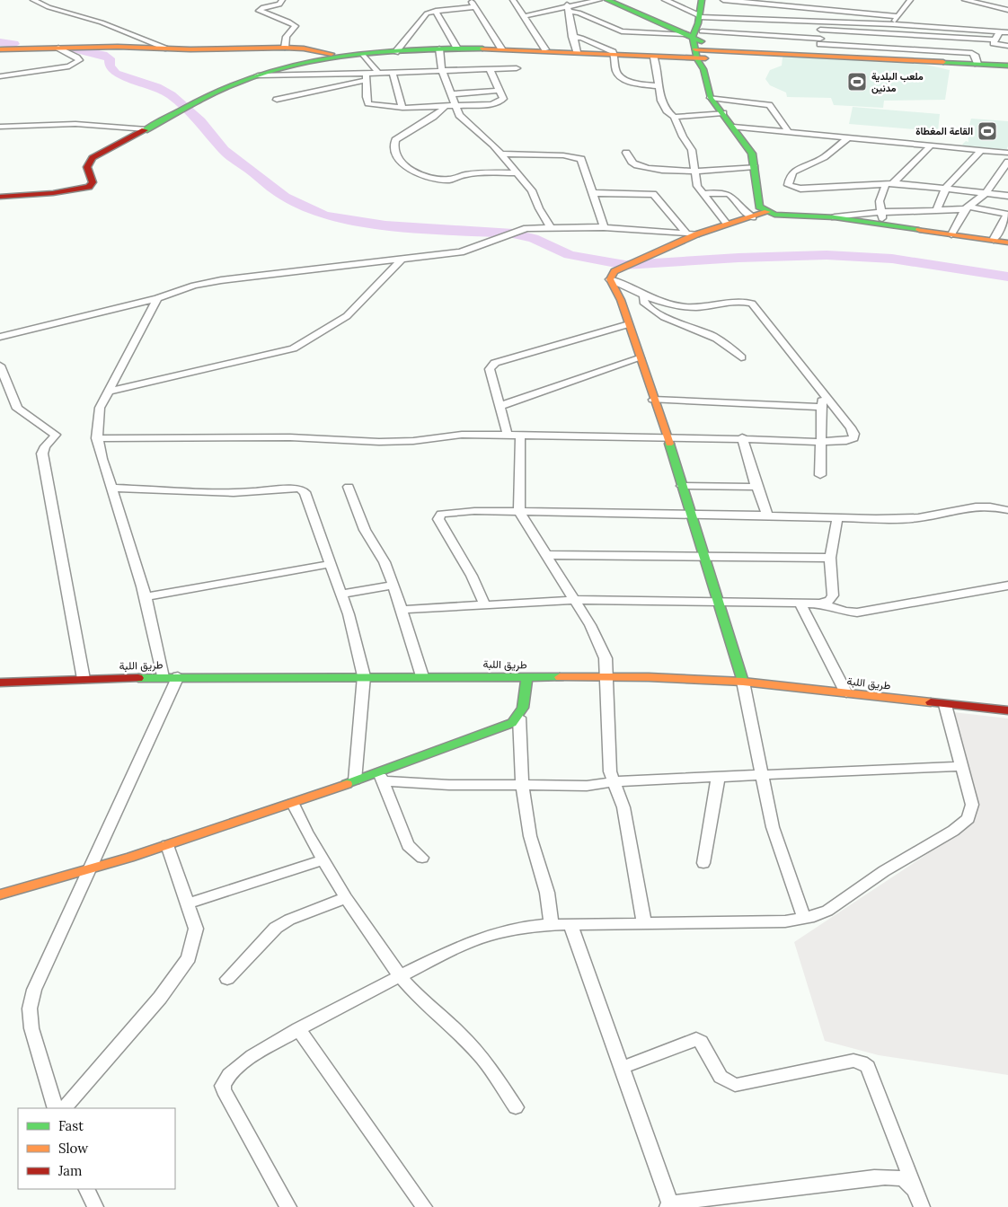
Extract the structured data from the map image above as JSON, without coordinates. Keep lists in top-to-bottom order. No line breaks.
{"streets":{"street":["طريق اللبة"]},"places":{"sports":["ملعب البلدية مدنين","القاعة المغطاة"]},"legend":["Fast","Slow","Jam"]}
